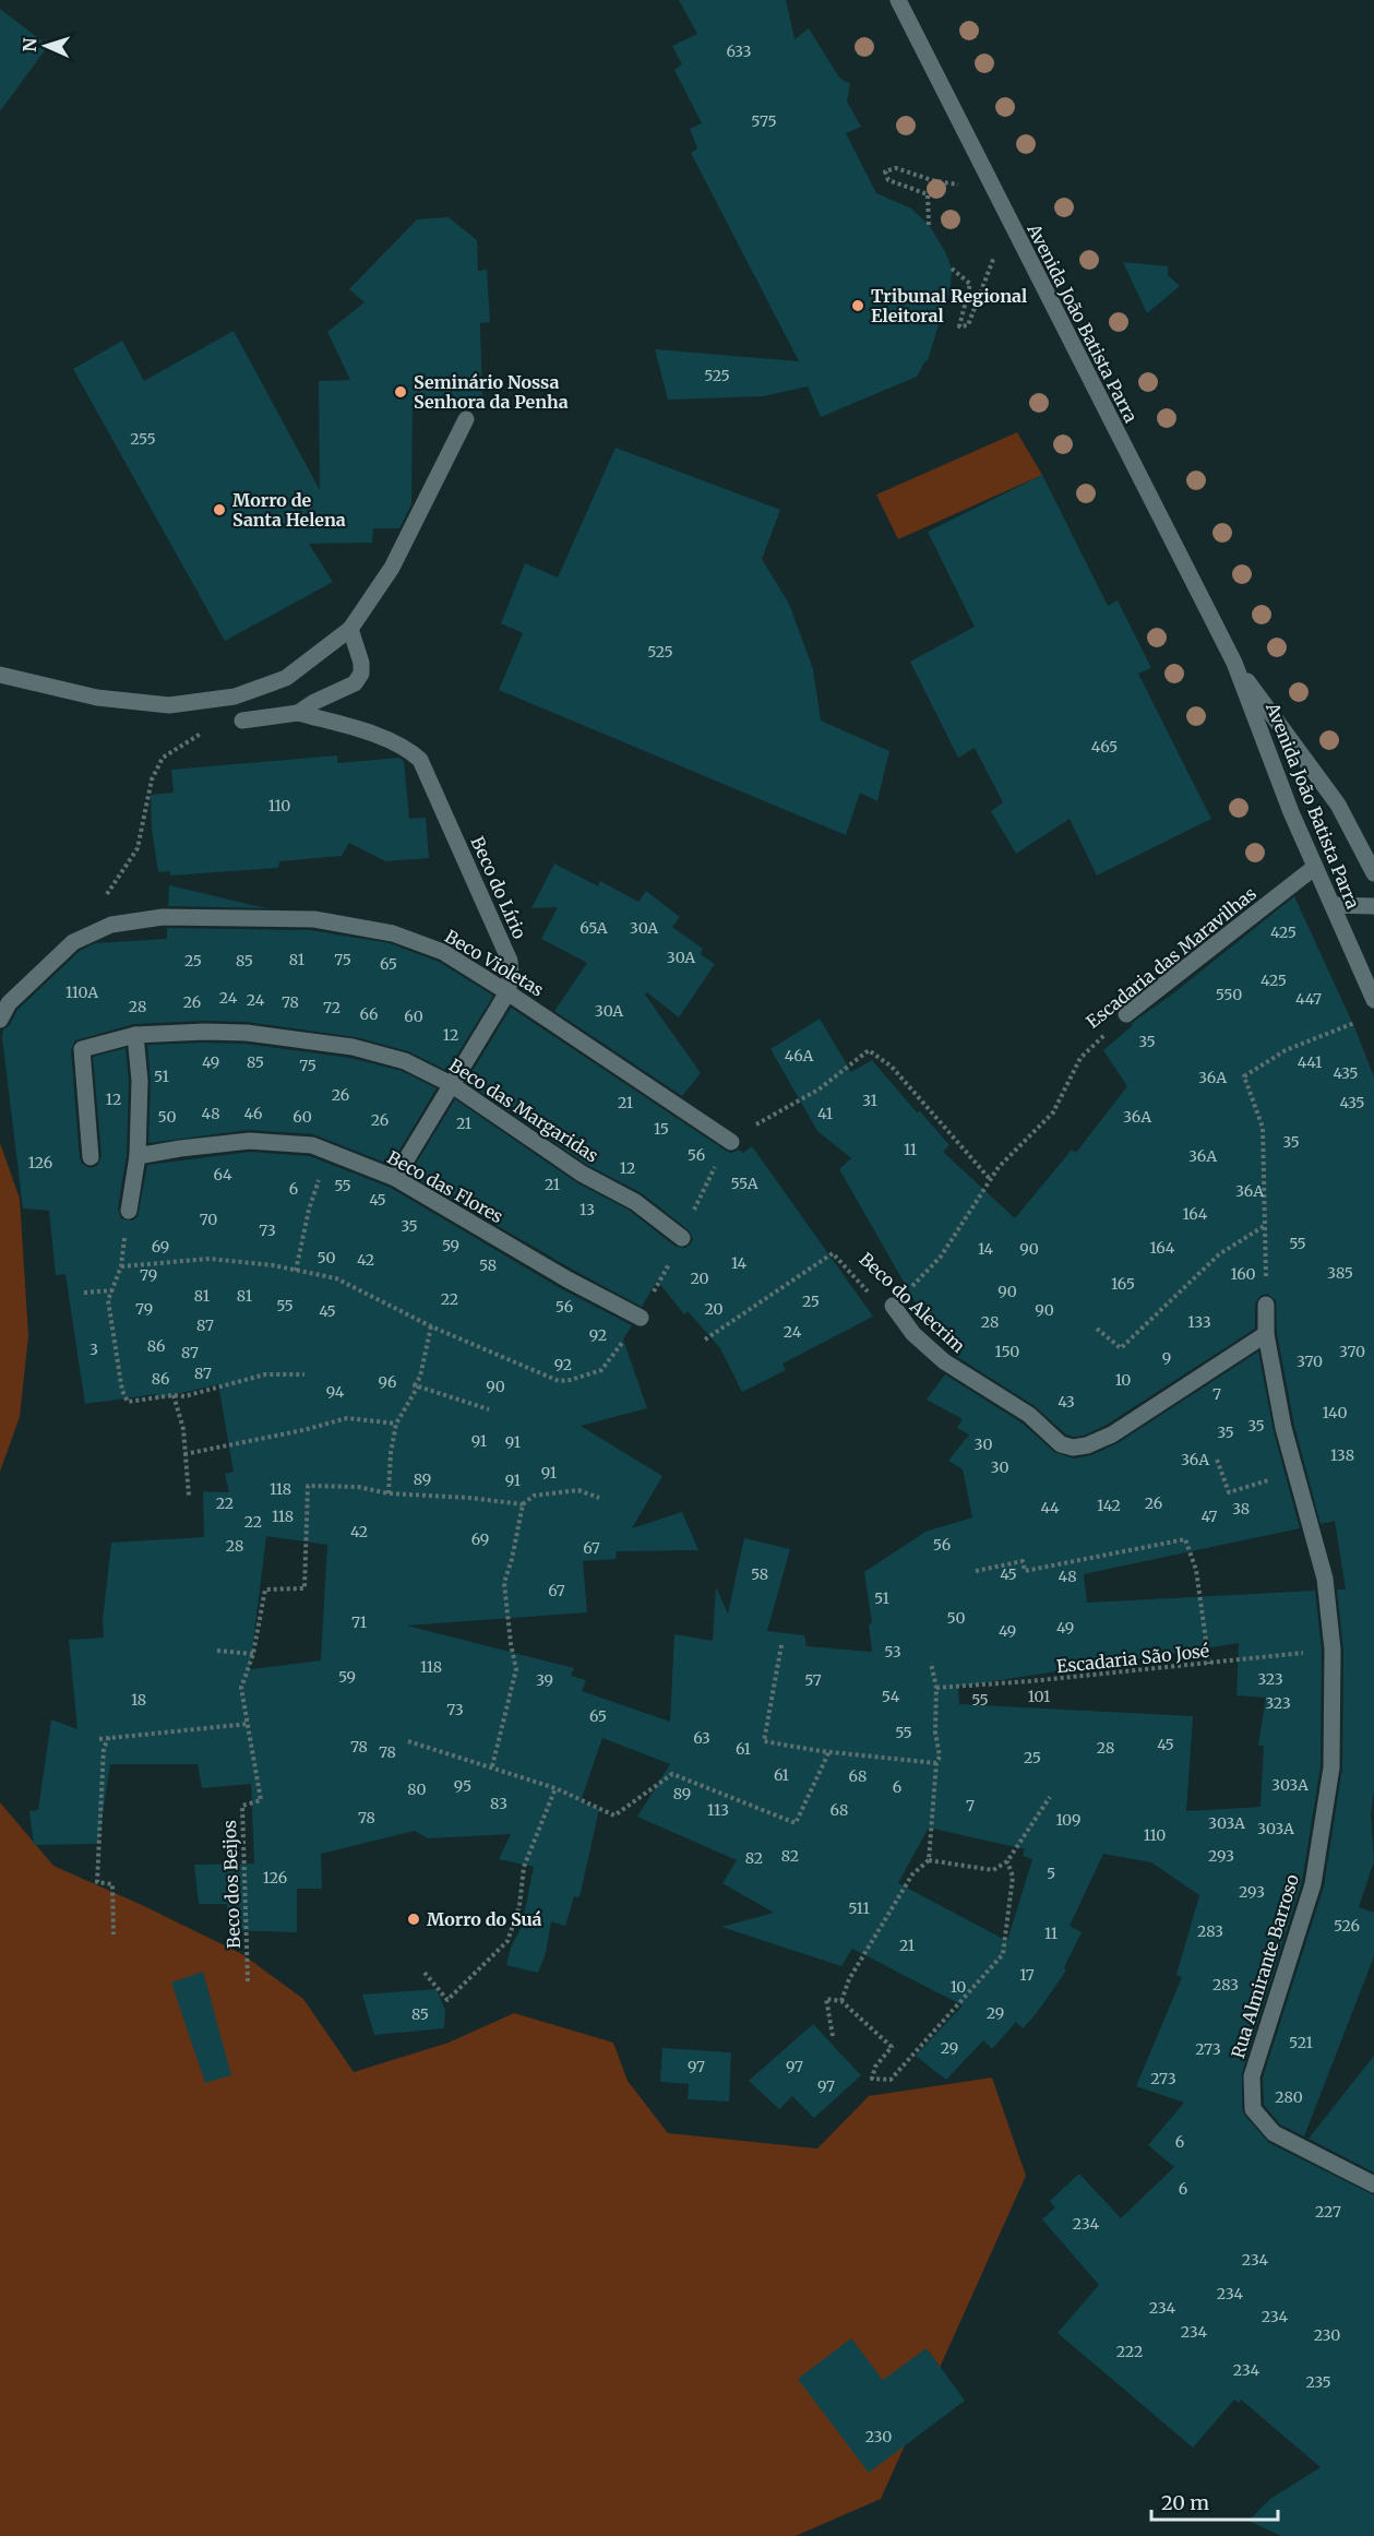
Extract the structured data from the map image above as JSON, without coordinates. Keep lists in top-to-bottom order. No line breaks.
{"streets":{"street":["Avenida João Batista Parra","Beco do Lírio","Escadaria das Maravilhas","Beco Violetas","Beco das Margaridas","Beco das Flores","Beco do Alecrim","Rua Almirante Barroso"],"path":["Escadaria São José","Beco dos Beijos"]},"crossings":[["Avenida João Batista Parra","Escadaria das Maravilhas"],["Beco do Lírio","Beco Violetas"],["Beco do Lírio","Beco das Margaridas"],["Beco do Lírio","Beco das Flores"],["Escadaria das Maravilhas","Beco do Alecrim"],["Beco do Alecrim","Rua Almirante Barroso"],["Escadaria São José","Rua Almirante Barroso"]],"places":["Tribunal Regional Eleitoral","Seminário Nossa Senhora da Penha","Morro de Santa Helena","Morro do Suá"],"house_numbers":["633","575","525","255","525","465","110","65A","30A","425","30A","81","75","25","85","65","425","110A","550","24","447","24","26","78","28","72","30A","66","60","12","35","46A","49","85","441","75","435","51","36A","26","12","31","21","435","48","46","41","50","60","36A","26","21","15","35","11","56","36A","126","12","64","55A","21","55","6","36A","45","13","164","70","35","73","55","59","69","164","14","90","50","42","14","58","385","160","79","20","165","90","81","81","22","25","55","56","79","20","90","45","28","133","87","24","92","86","3","150","370","87","9","370","92","87","86","10","96","90","94","7","43","140","35","35","91","91","30","138","36A","30","91","89","91","118","22","26","142","44","38","118","47","22","42","69","56","28","67","58","45","48","67","51","50","71","49","49","53","118","59","323","39","57","54","101","18","55","323","73","65","55","63","45","78","28","61","78","25","61","68","303A","95","6","80","89","83","7","113","68","78","109","303A","303A","110","82","293","82","5","126","293","511","526","283","11","21","17","283","10","29","85","521","29","273","97","97","273","97","280","6","6","227","234","234","234","234","234","234","230","222","234","235","230"],"scale_bar":"20 m","north":"left"}
